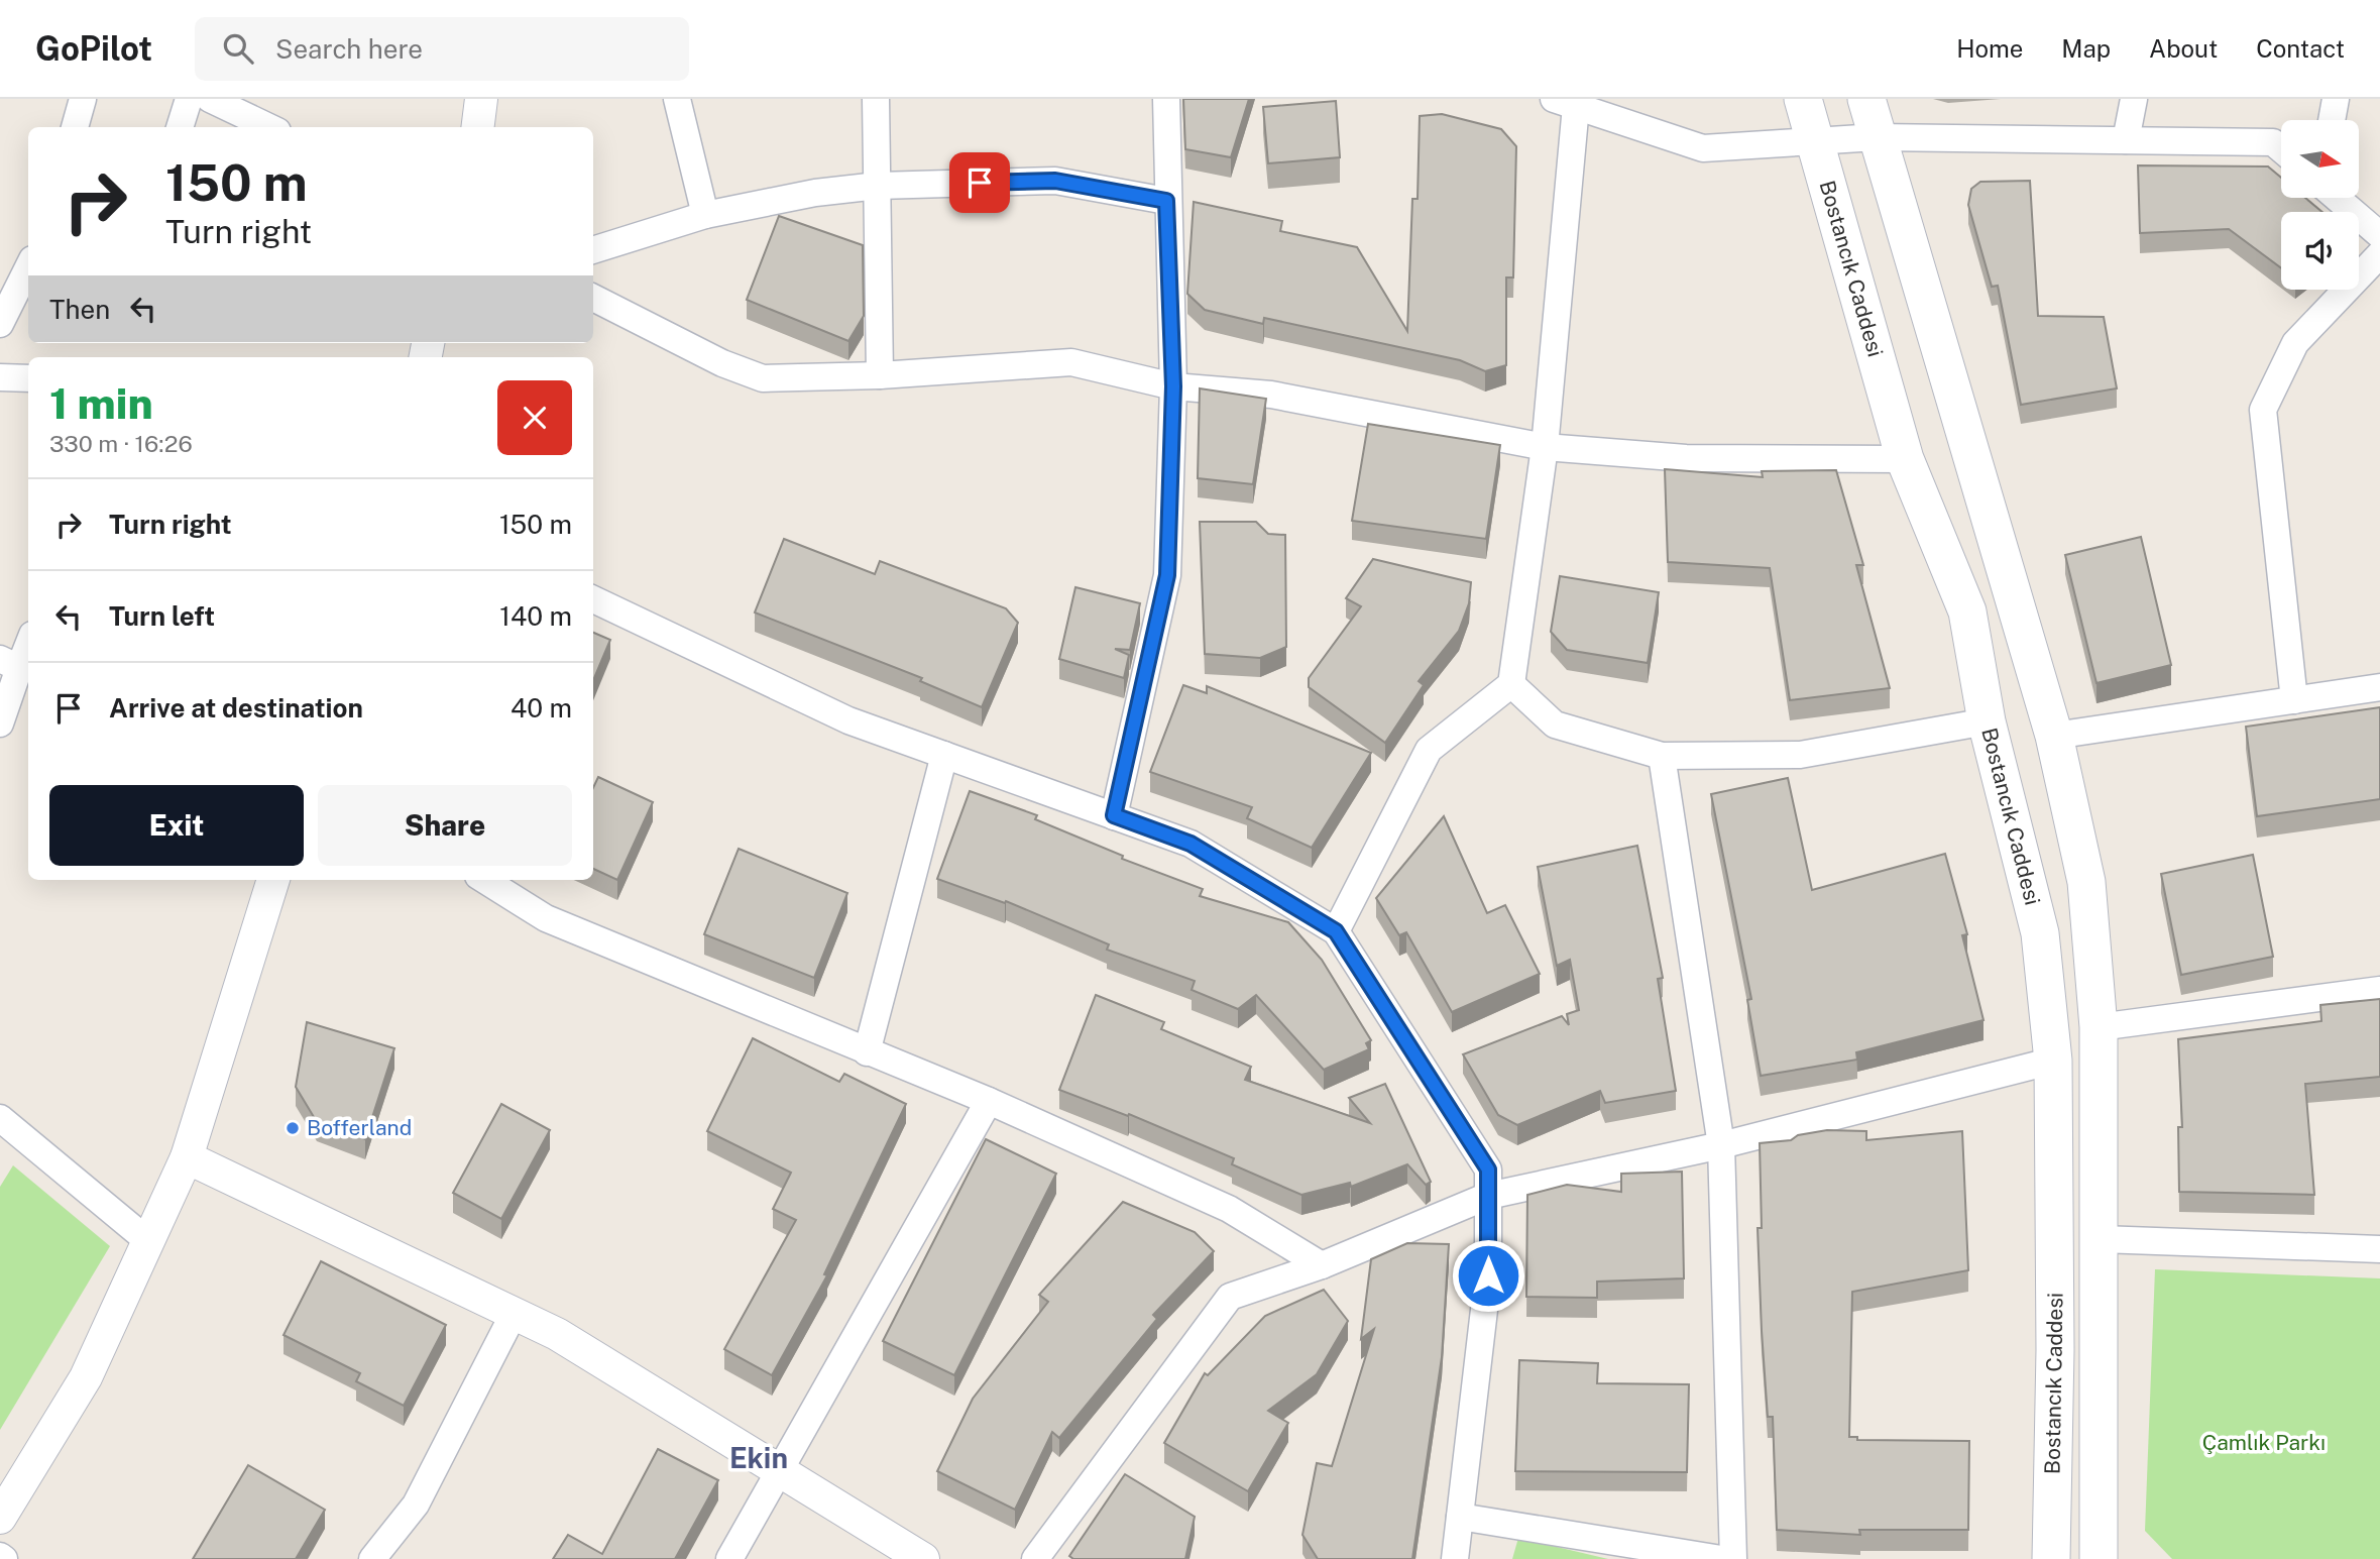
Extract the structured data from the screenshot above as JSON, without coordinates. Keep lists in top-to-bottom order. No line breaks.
{"streets":{"main road":["Bostancık Caddesi"]},"districts":["Ekin"],"parks":["Çamlık Parkı"],"places":["Bofferland"],"north":"right","page":{"header":"GoPilot","search":"Search here","nav":["Home","Map","About","Contact"],"turn":["150 m","Turn right"],"then":"Then","heading":["1 min","330 m · 16:26"],"list":[{"name":"Turn right","value":"150 m"},{"name":"Turn left","value":"140 m"},{"name":"Arrive at destination","value":"40 m"}],"buttons":["Exit","Share"]}}
